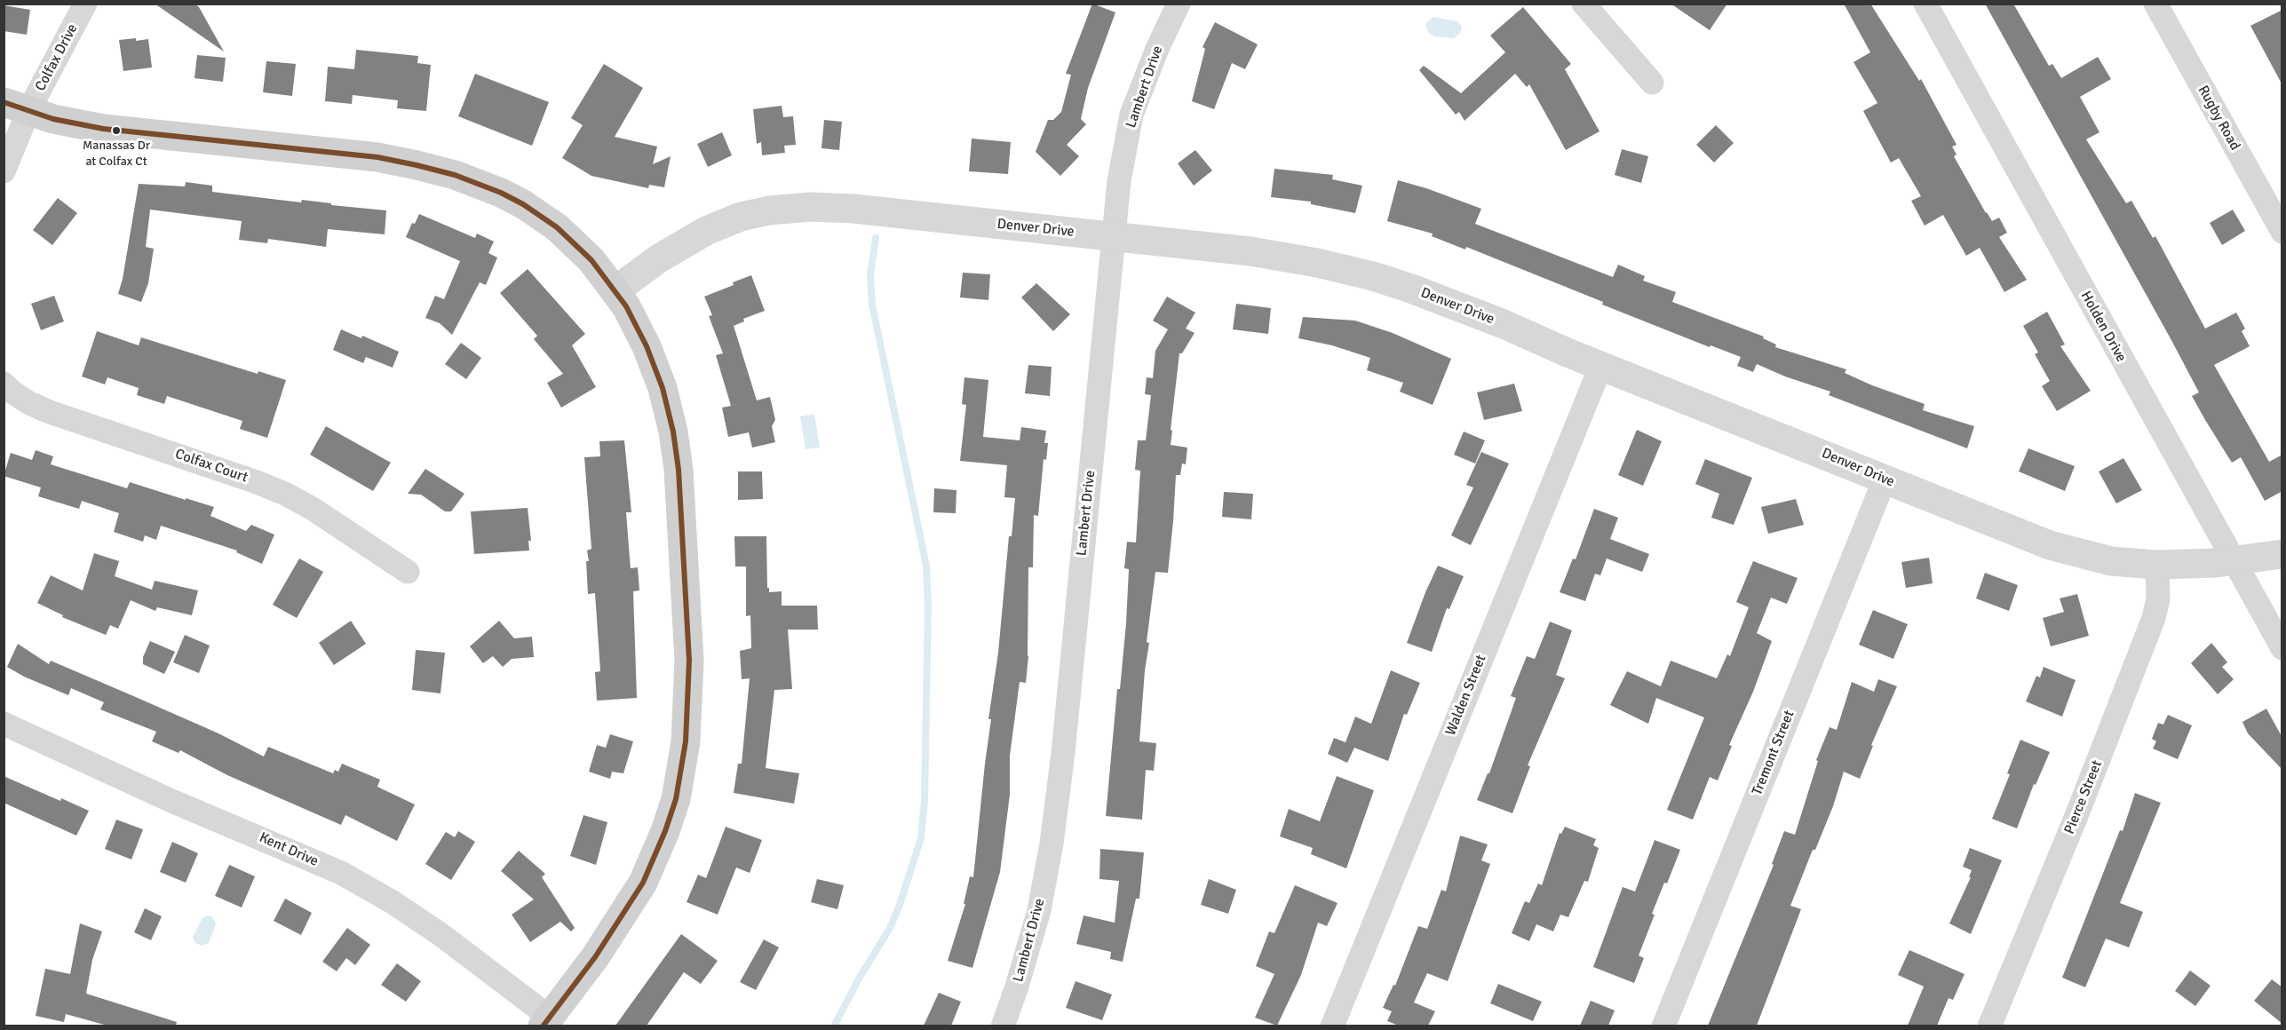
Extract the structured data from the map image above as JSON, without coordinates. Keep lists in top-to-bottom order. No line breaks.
{"streets":{"street":["Colfax Drive","Lambert Drive","Rugby Road","Denver Drive","Holden Drive","Colfax Court","Walden Street","Tremont Street","Pierce Street","Kent Drive"]},"crossings":[["Lambert Drive","Denver Drive"],["Denver Drive","Holden Drive"],["Denver Drive","Walden Street"],["Denver Drive","Tremont Street"],["Denver Drive","Pierce Street"]],"places":["Manassas Dr at Colfax Ct"]}
